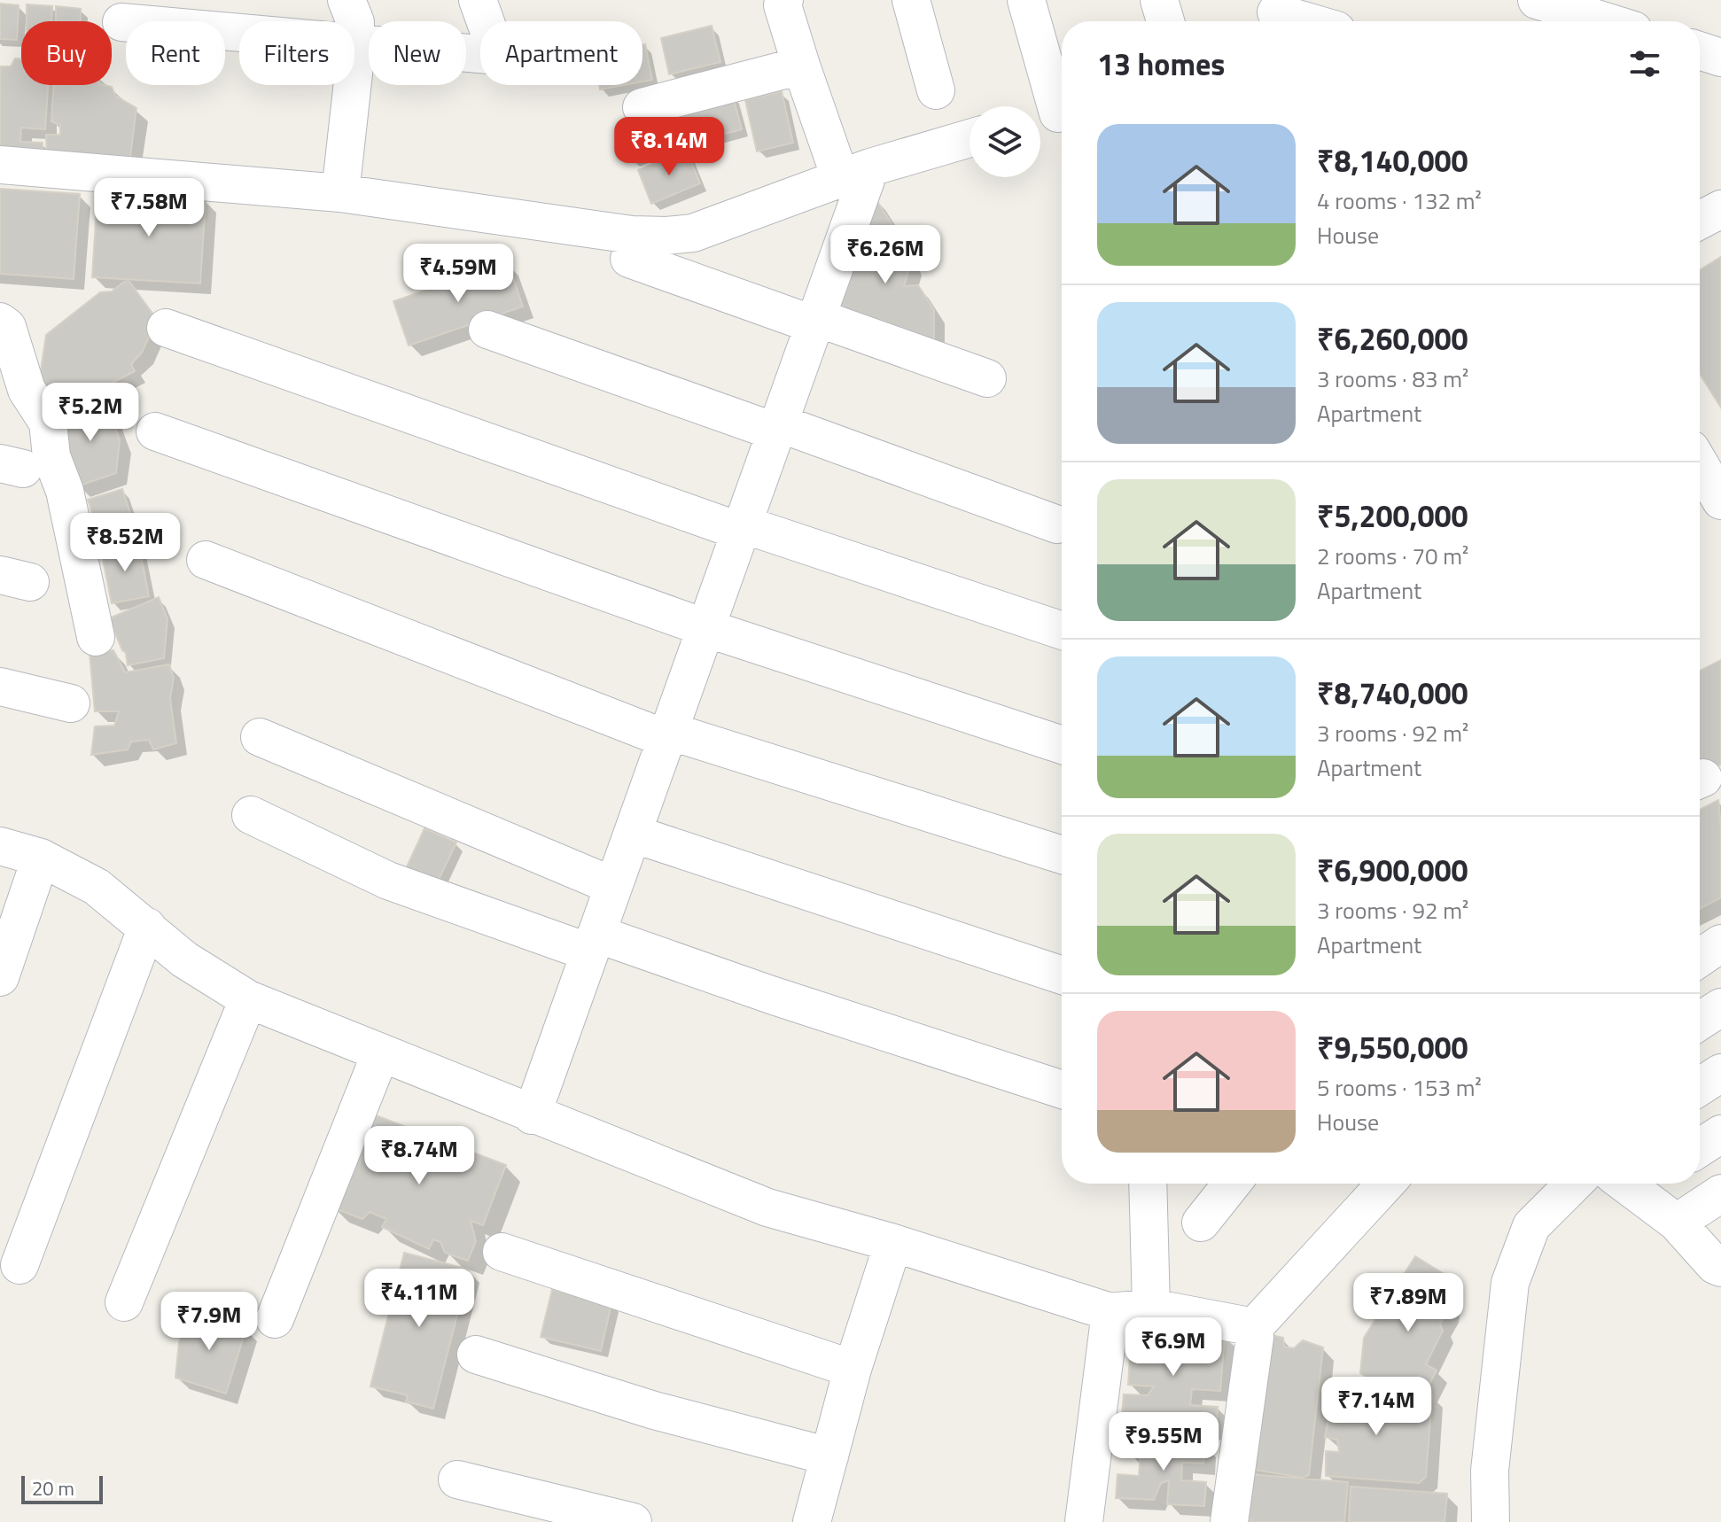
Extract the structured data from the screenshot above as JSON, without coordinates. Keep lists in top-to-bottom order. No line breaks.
{"scale_bar":"20 m","page":{"chip":["Buy","Rent","Filters","New","Apartment"],"heading":"13 homes","list":[{"name":"₹8,140,000","note":"4 rooms · 132 m² · House"},{"name":"₹6,260,000","note":"3 rooms · 83 m² · Apartment"},{"name":"₹5,200,000","note":"2 rooms · 70 m² · Apartment"},{"name":"₹8,740,000","note":"3 rooms · 92 m² · Apartment"},{"name":"₹6,900,000","note":"3 rooms · 92 m² · Apartment"},{"name":"₹9,550,000","note":"5 rooms · 153 m² · House"}],"price":["₹8.14M","₹7.58M","₹6.26M","₹4.59M","₹5.2M","₹8.52M","₹8.74M","₹4.11M","₹7.89M","₹7.9M","₹6.9M","₹7.14M","₹9.55M"],"scale":"20 m"}}
